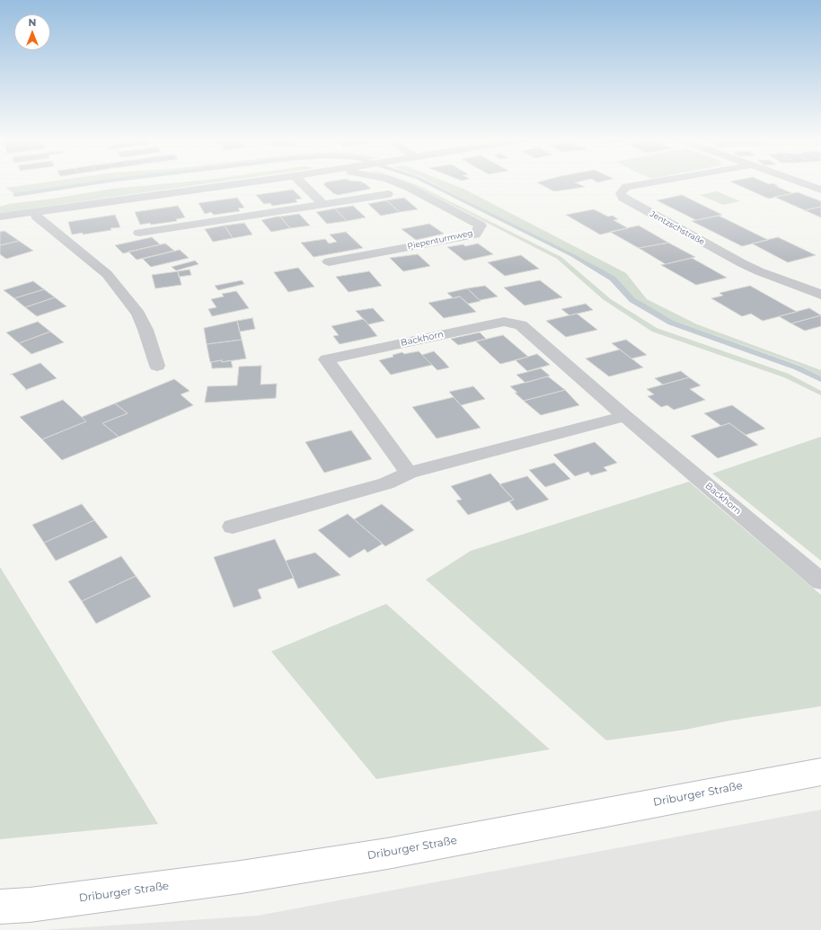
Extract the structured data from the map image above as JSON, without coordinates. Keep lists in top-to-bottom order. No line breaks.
{"streets":{"main road":["Driburger Straße"],"street":["Jentzschstraße","Piepenturmweg","Backhorn"]},"north":"top"}
